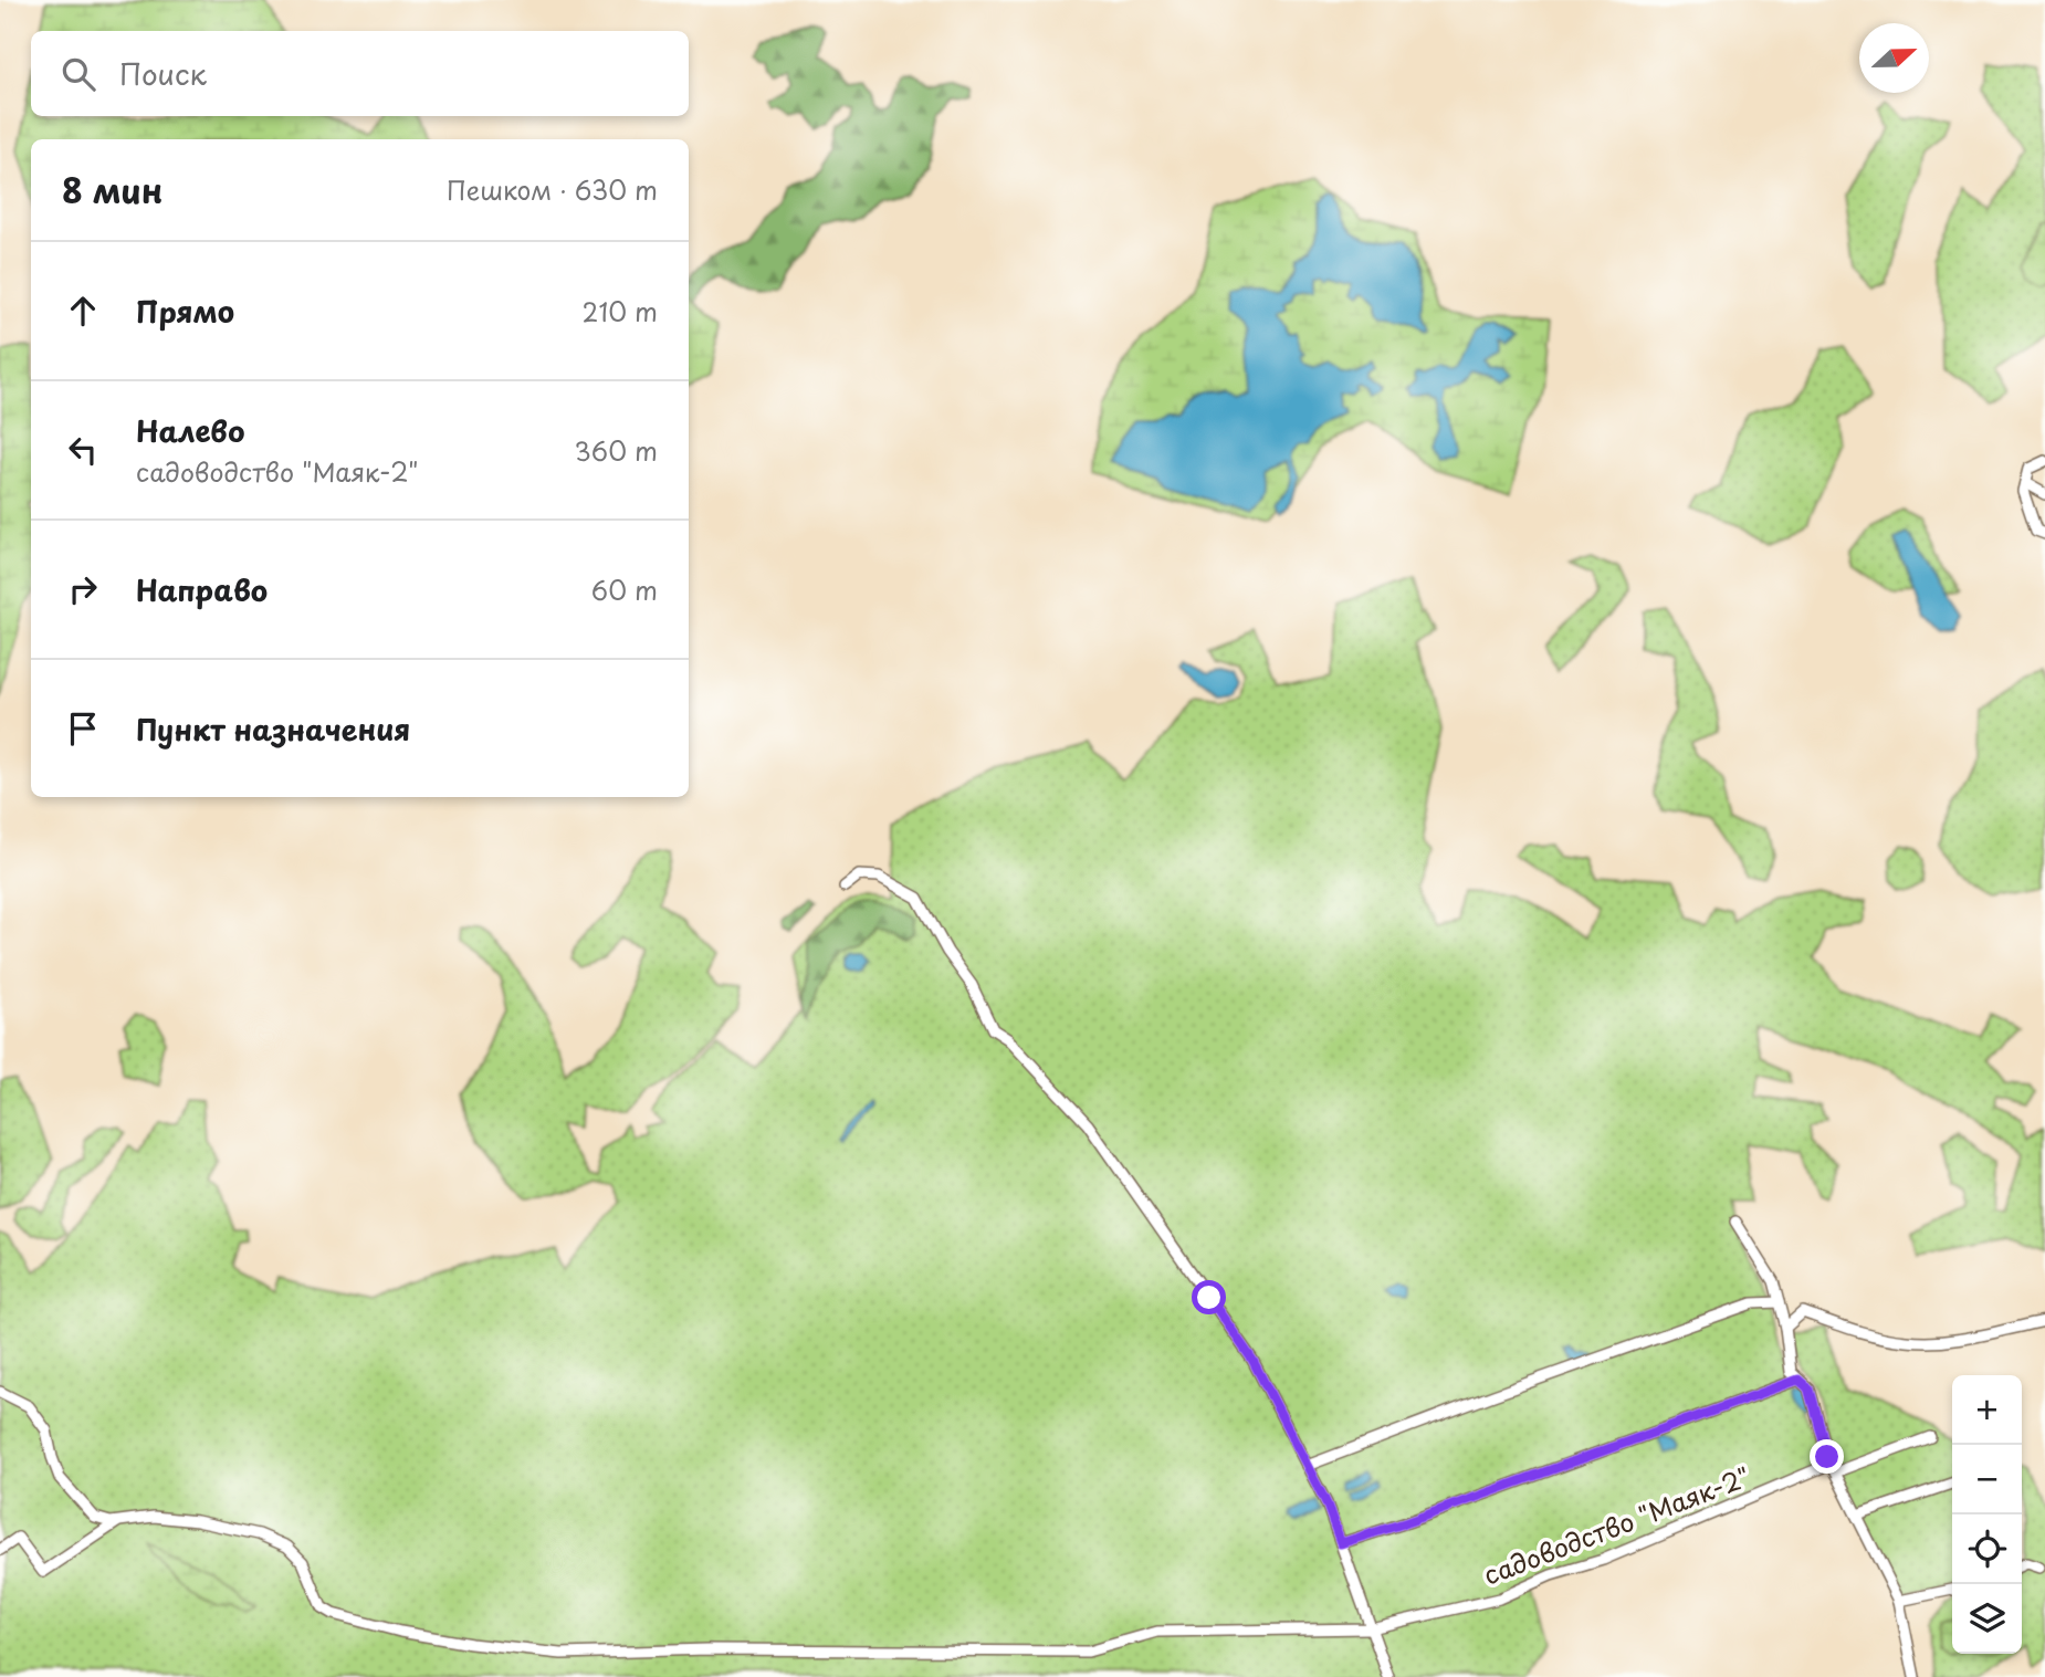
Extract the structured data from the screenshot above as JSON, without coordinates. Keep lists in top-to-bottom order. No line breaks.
{"streets":{"street":["садоводство \"Маяк-2\""]},"north":"right","page":{"search":"Поиск","heading":["8 мин","Пешком · 630 m"],"list":[["Прямо","210 m"],["Налево","садоводство \"Маяк-2\"","360 m"],["Направо","60 m"],"Пункт назначения"],"map_buttons":["+","−"]}}
